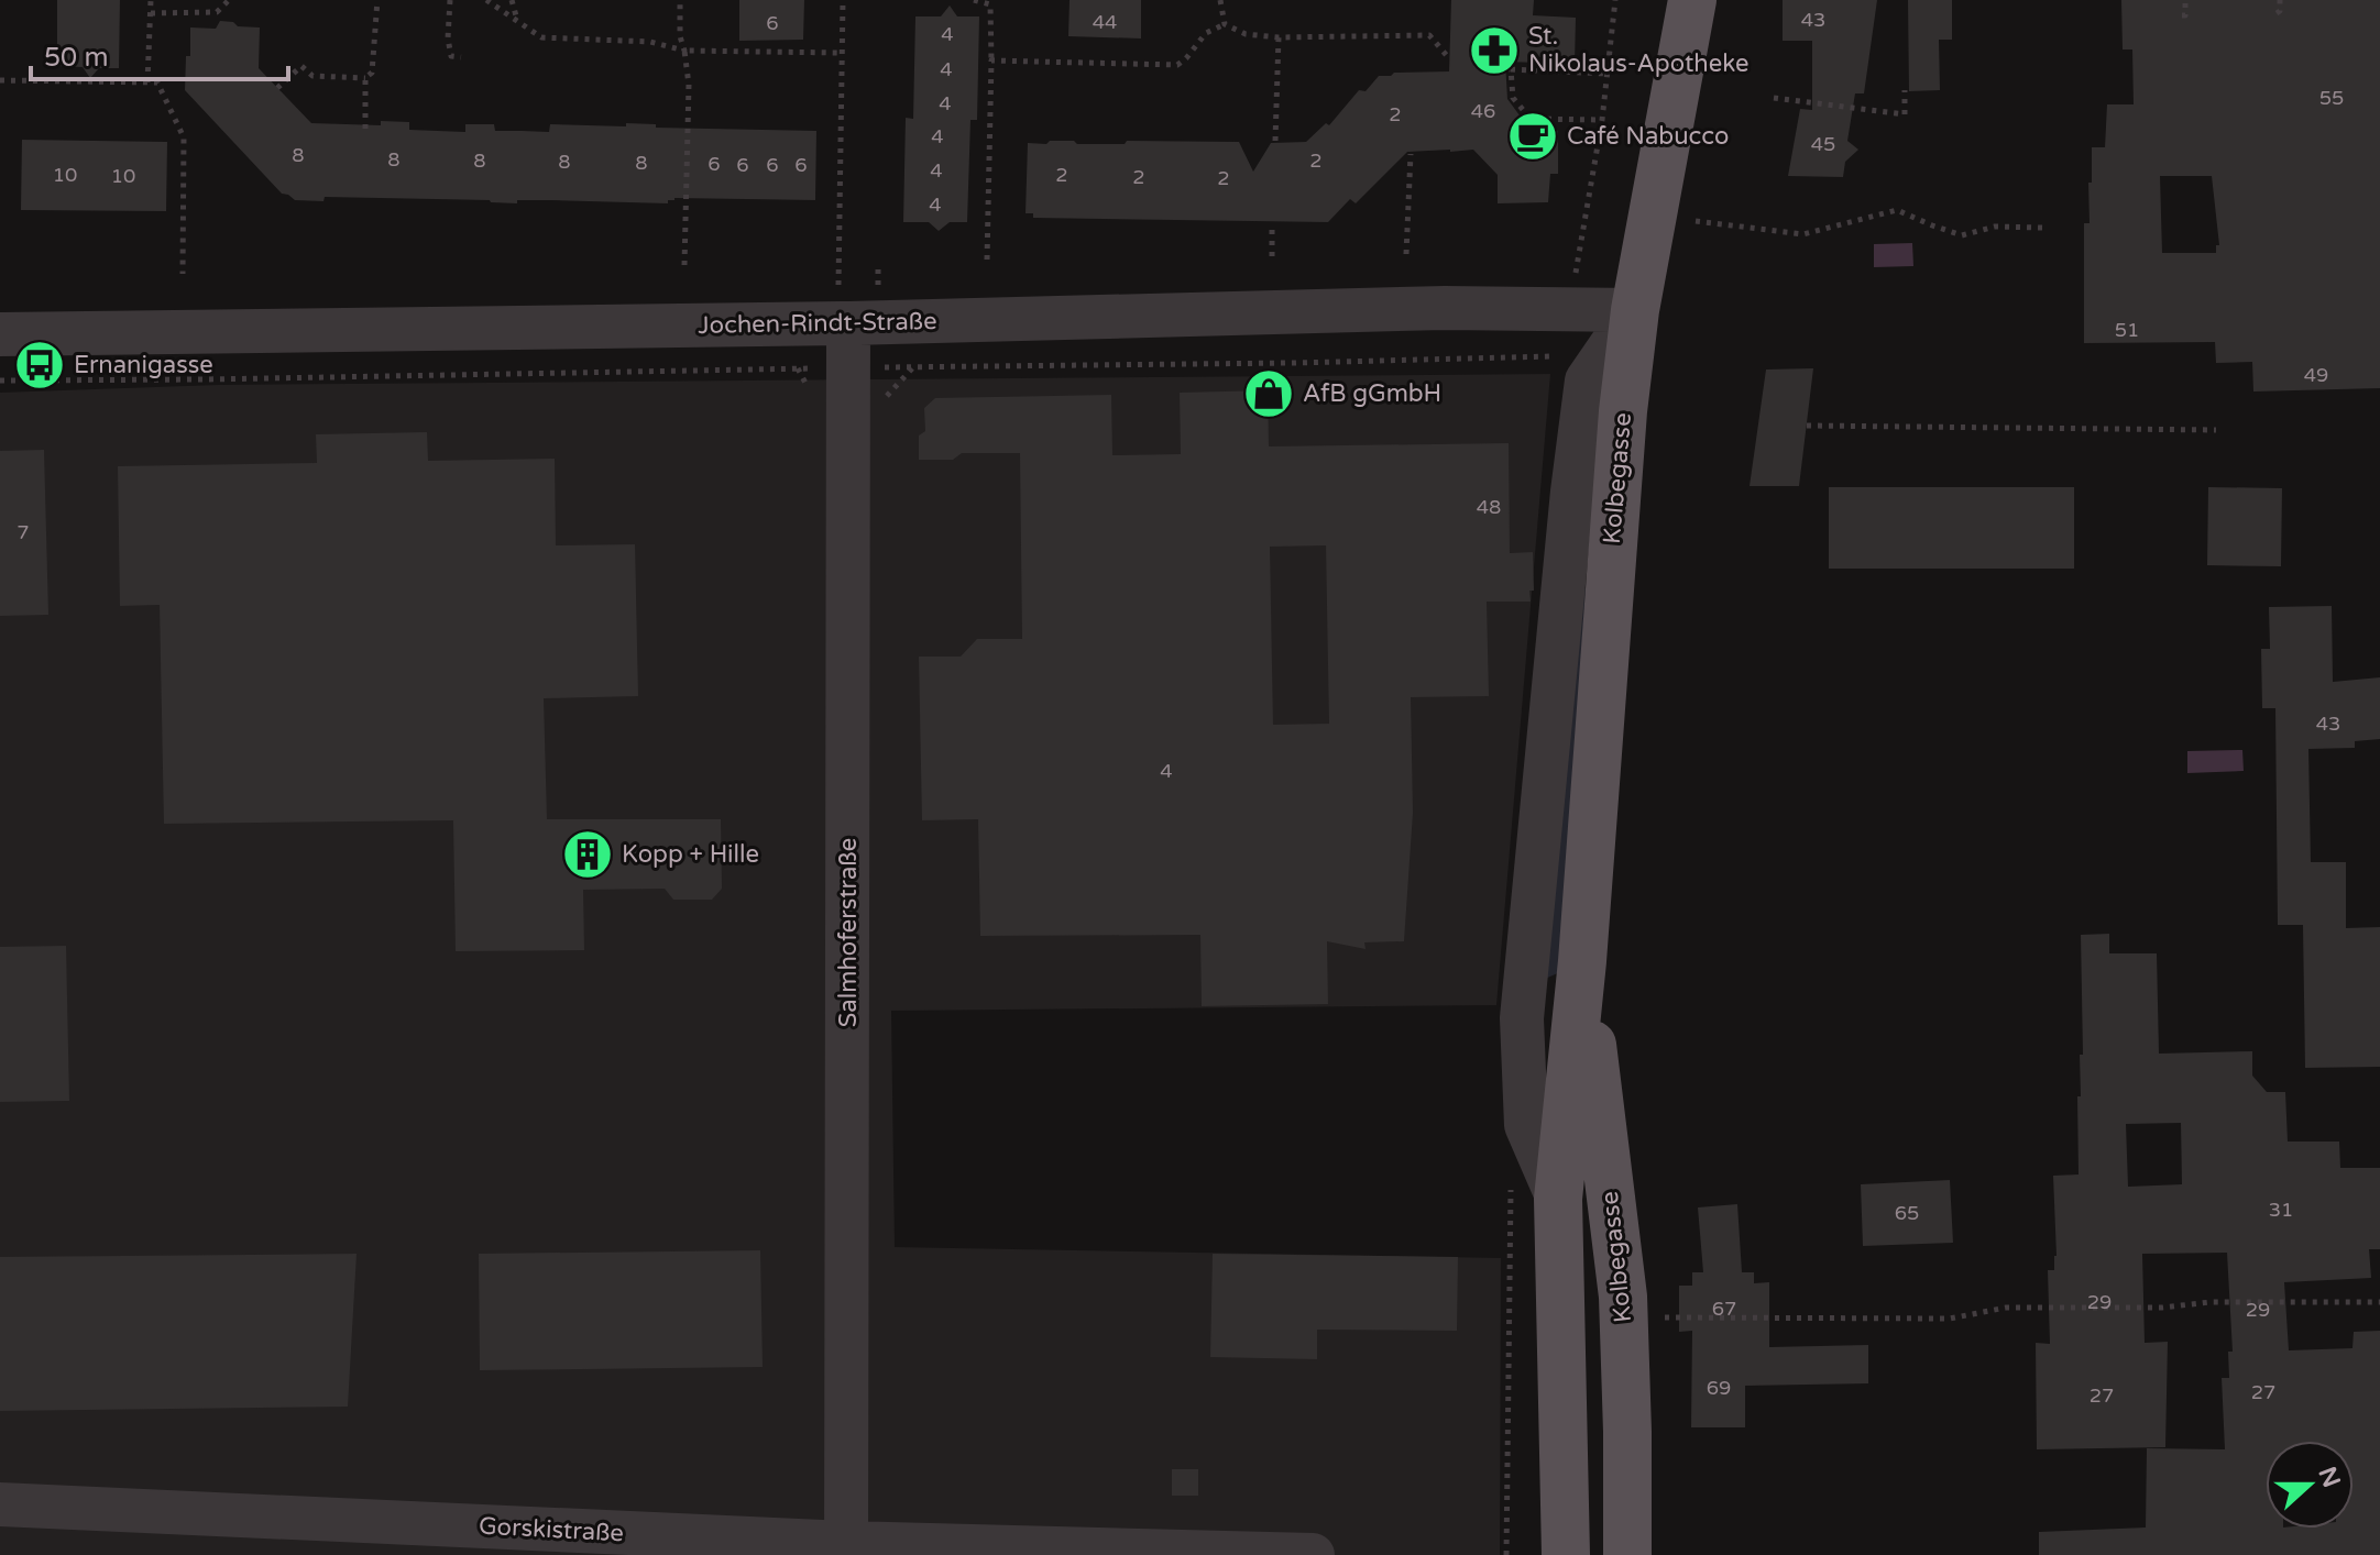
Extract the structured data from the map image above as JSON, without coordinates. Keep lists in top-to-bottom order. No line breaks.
{"streets":{"main road":["Kolbegasse"],"street":["Jochen-Rindt-Straße","Salmhoferstraße","Gorskistraße"]},"crossings":[["Jochen-Rindt-Straße","Kolbegasse"],["Jochen-Rindt-Straße","Salmhoferstraße"],["Salmhoferstraße","Gorskistraße"]],"places":{"pharmacy":["St. Nikolaus-Apotheke"],"cafe":["Café Nabucco"],"bus stop":["Ernanigasse"],"shop":["AfB gGmbH"],"building":["Kopp + Hille"]},"house_numbers":["43","44","6","4","4","55","4","46","2","4","45","8","8","8","2","8","8","6","6","6","6","4","10","2","10","2","2","4","51","49","48","7","43","4","31","65","29","67","29","69","27","27"],"scale_bar":"50 m","north":"right"}
